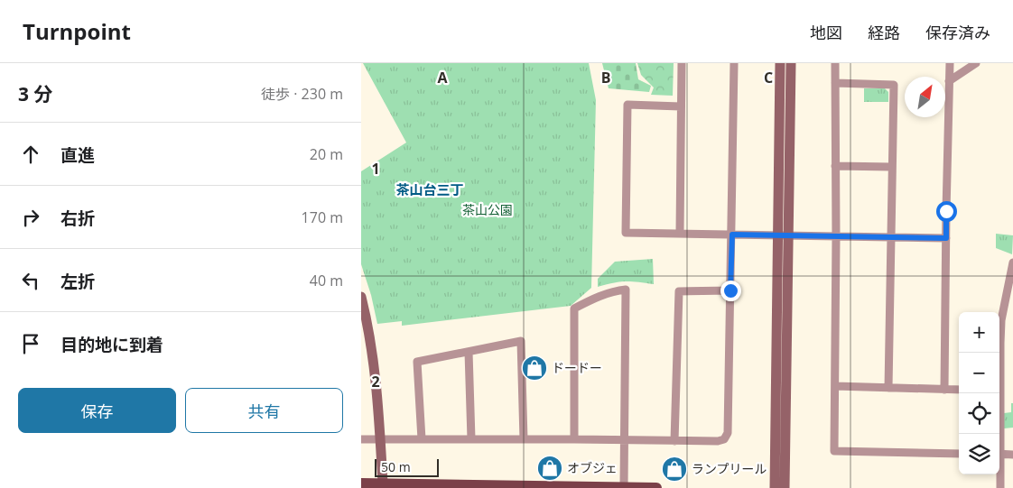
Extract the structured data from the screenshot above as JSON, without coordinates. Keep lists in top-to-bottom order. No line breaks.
{"districts":["茶山台三丁"],"parks":["茶山公園"],"places":{"shop":["ドードー","オブジェ","ランプリール"]},"scale_bar":"50 m","north":"top right","page":{"header":"Turnpoint","nav":["地図","経路","保存済み"],"heading":["3 分","徒歩 · 230 m"],"list":[["直進","20 m"],["右折","170 m"],["左折","40 m"],"目的地に到着"],"map_buttons":["+","−"],"buttons":["保存","共有"],"scale":"50 m"},"grid":{"columns":["A","B","C"],"rows":["1","2"]}}
